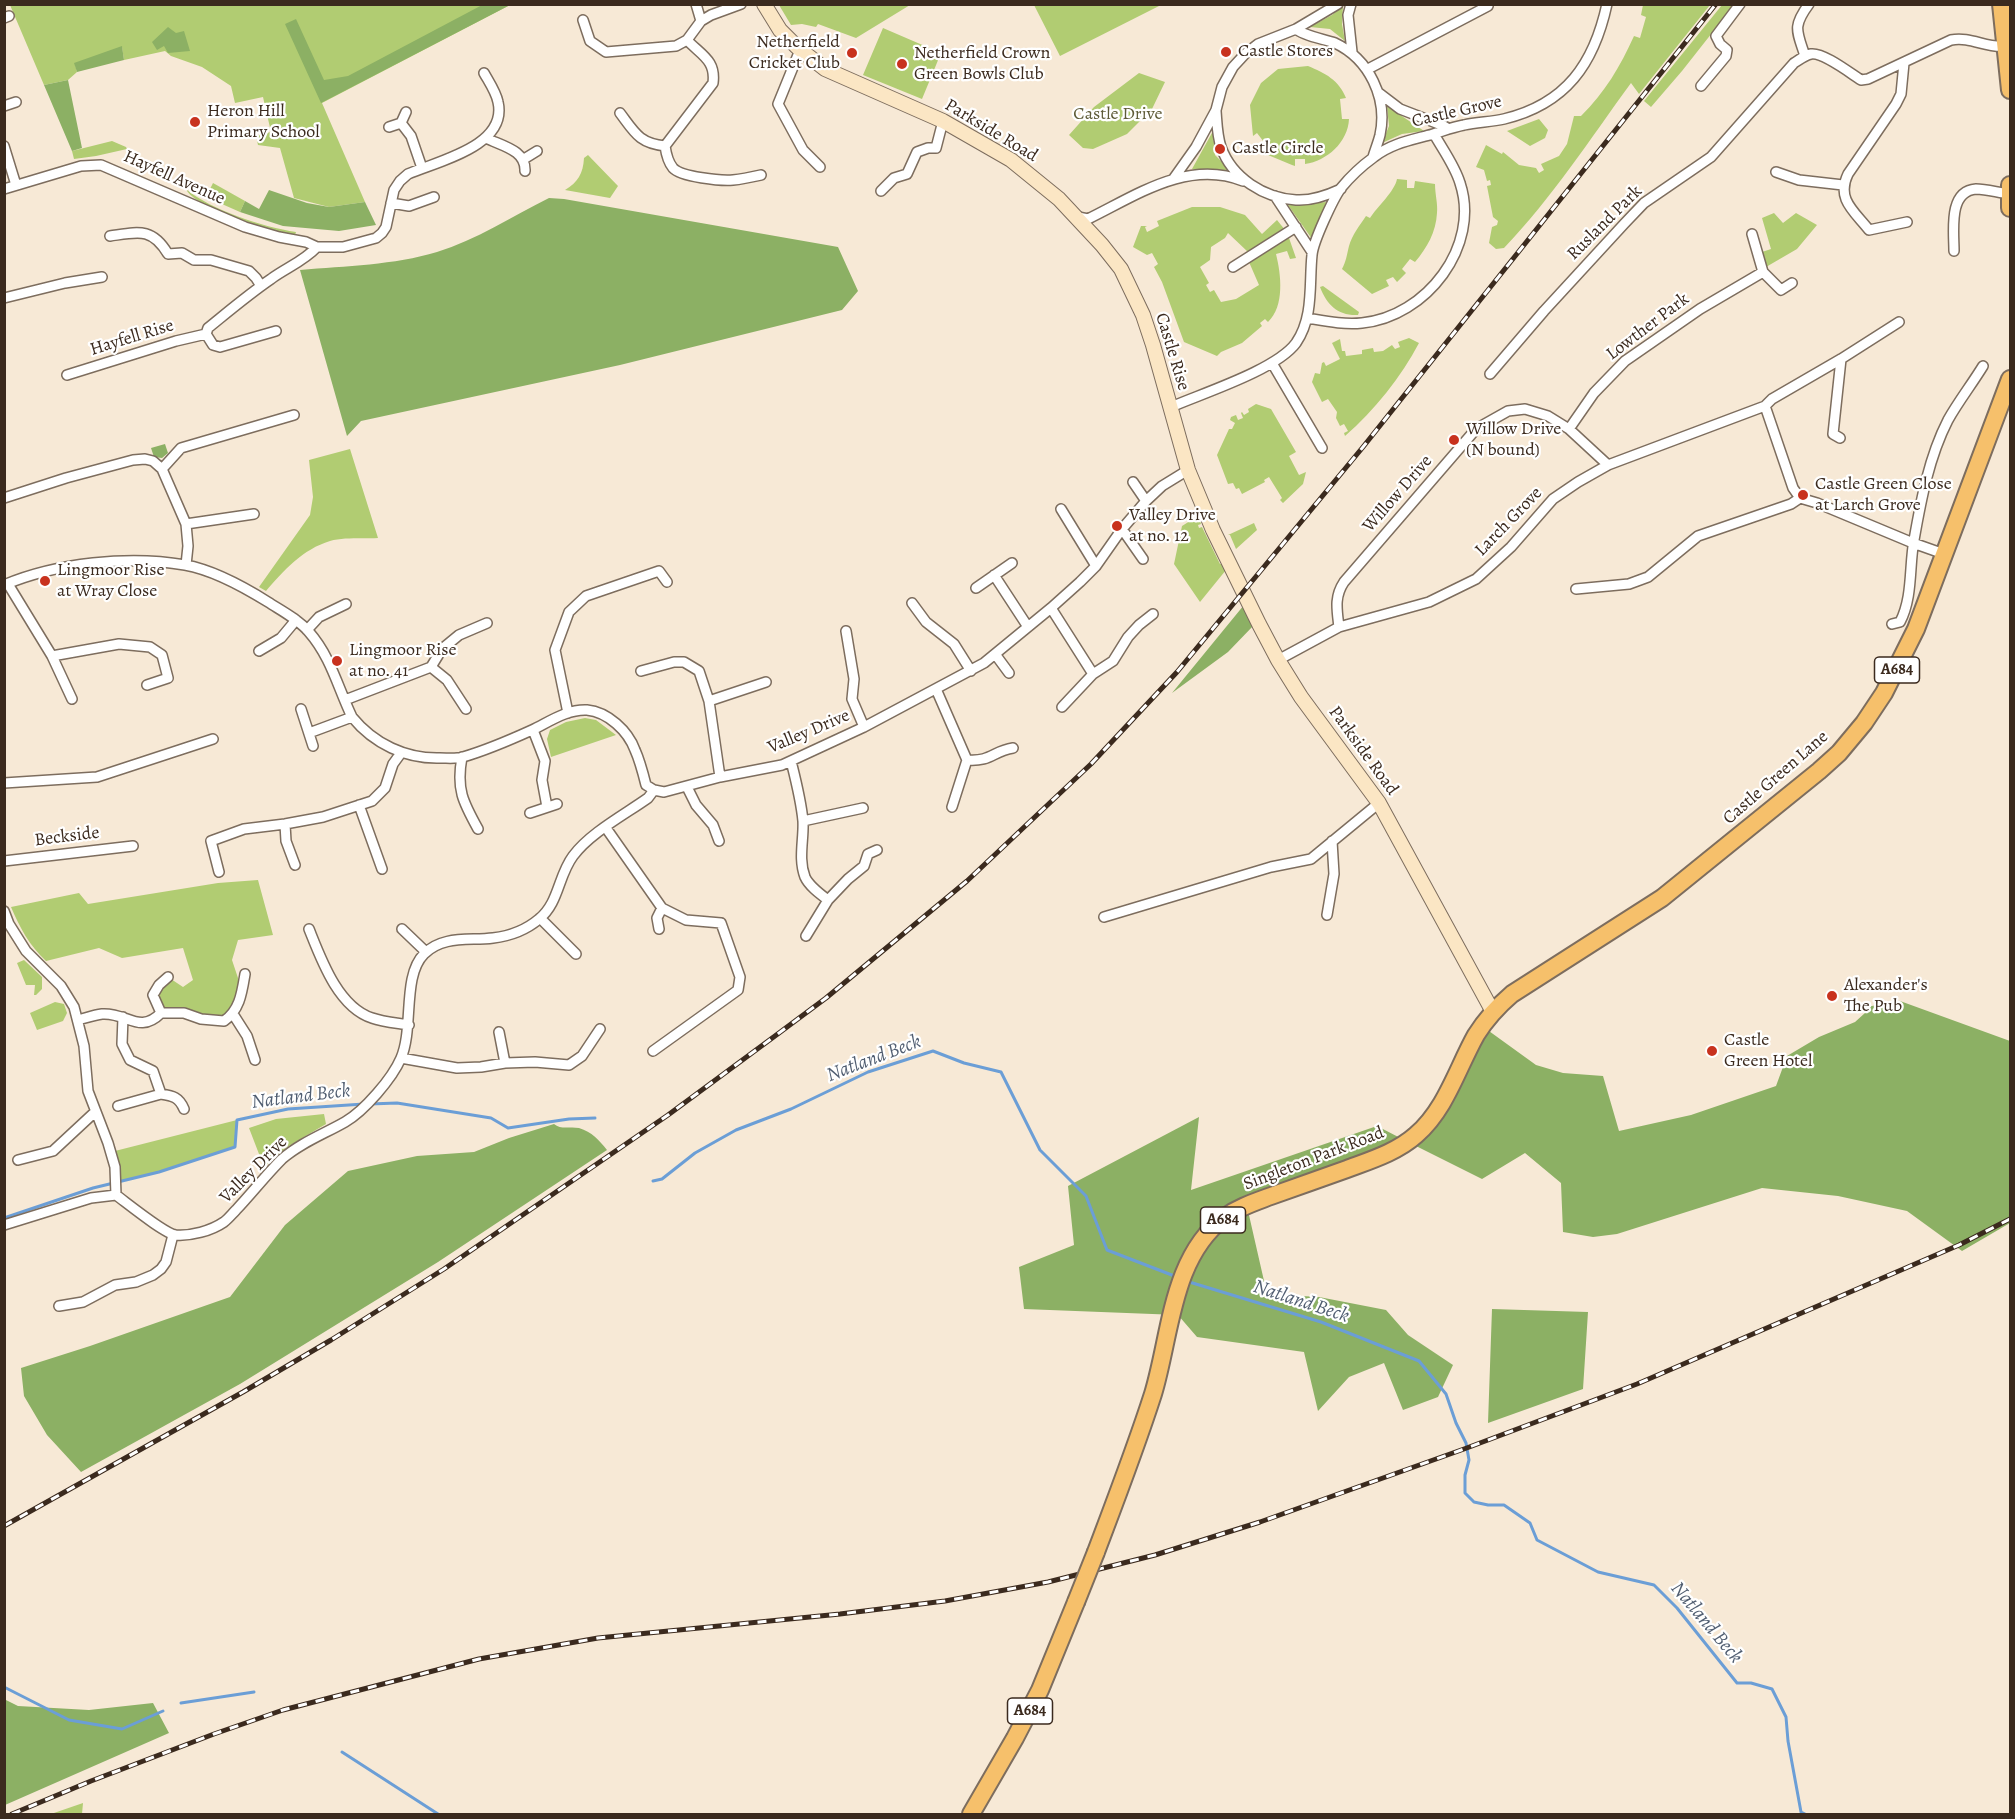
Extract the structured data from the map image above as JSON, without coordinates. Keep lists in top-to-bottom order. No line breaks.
{"streets":{"highway":["A684","Castle Green Lane","Singleton Park Road"],"street":["Castle Grove","Parkside Road","Hayfell Avenue","Rusland Park","Lowther Park","Hayfell Rise","Castle Rise","Willow Drive","Larch Grove","Valley Drive","Beckside"]},"crossings":[["Castle Grove","Castle Rise"],["Parkside Road","Castle Rise"],["Parkside Road","Larch Grove"],["Parkside Road","Castle Green Lane"],["Parkside Road","Singleton Park Road"],["Lowther Park","Willow Drive"],["Castle Rise","Valley Drive"],["Willow Drive","Larch Grove"],["Castle Green Lane","Singleton Park Road"]],"water":["Natland Beck"],"parks":["Castle Drive"],"places":["Castle Stores","Netherfield Cricket Club","Netherfield Crown Green Bowls Club","Heron Hill Primary School","Castle Circle","Willow Drive (N bound)","Castle Green Close at Larch Grove","Valley Drive at no. 12","Lingmoor Rise at Wray Close","Lingmoor Rise at no. 41","Alexander's The Pub","Castle Green Hotel"]}
